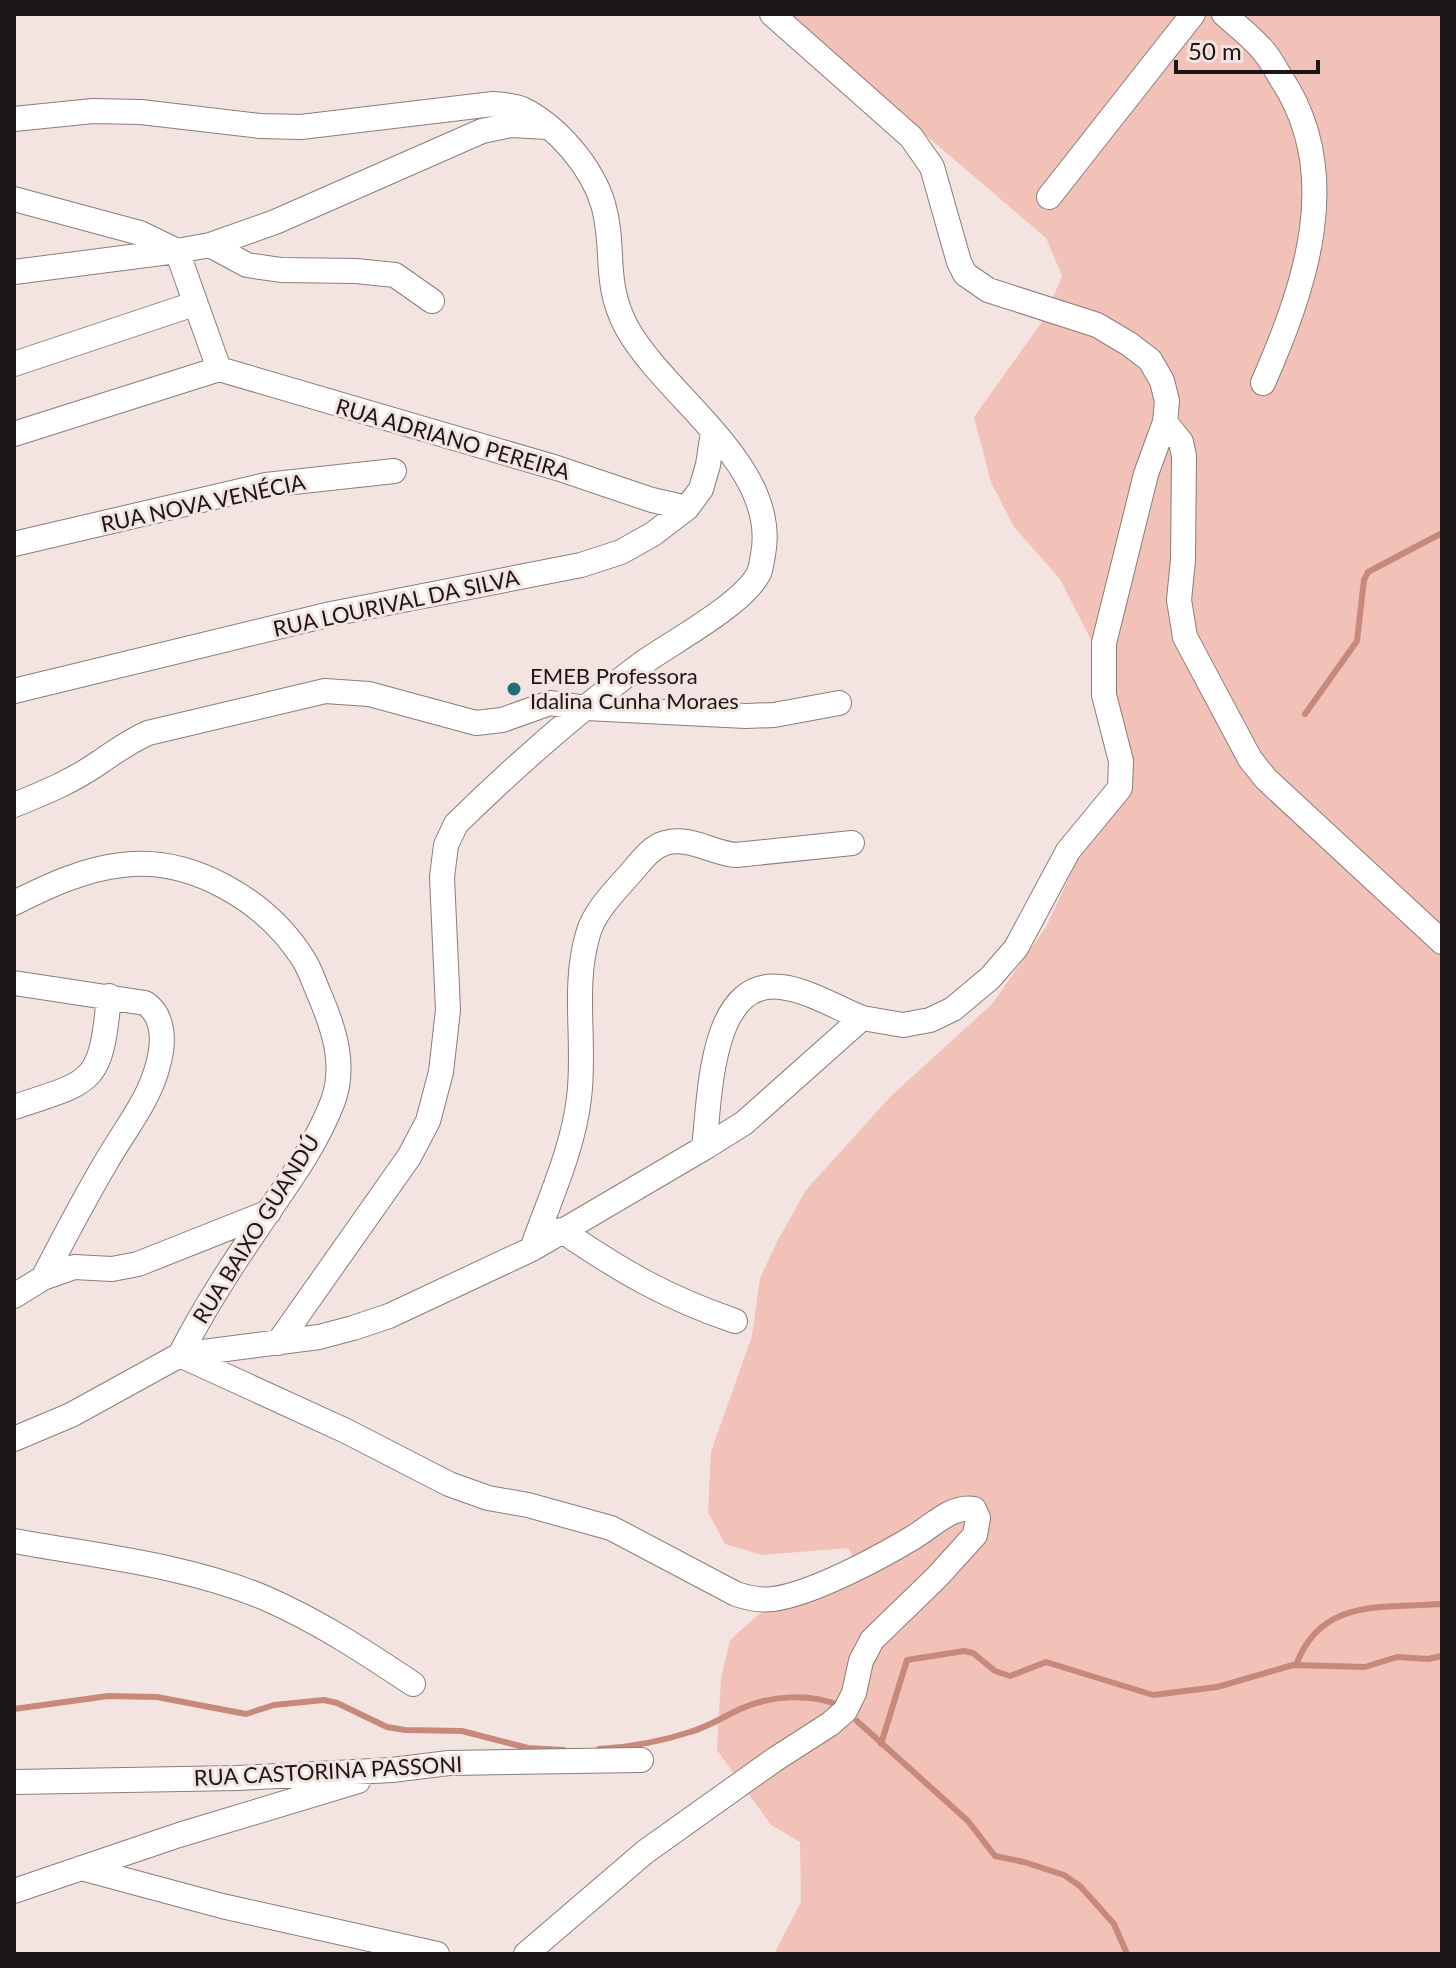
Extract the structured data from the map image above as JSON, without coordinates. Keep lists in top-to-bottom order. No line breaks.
{"streets":{"street":["RUA ADRIANO PEREIRA","RUA NOVA VENÉCIA","RUA LOURIVAL DA SILVA","RUA BAIXO GUANDÚ","RUA CASTORINA PASSONI"]},"crossings":[["RUA ADRIANO PEREIRA","RUA LOURIVAL DA SILVA"]],"places":["EMEB Professora Idalina Cunha Moraes"],"scale_bar":"50 m"}
